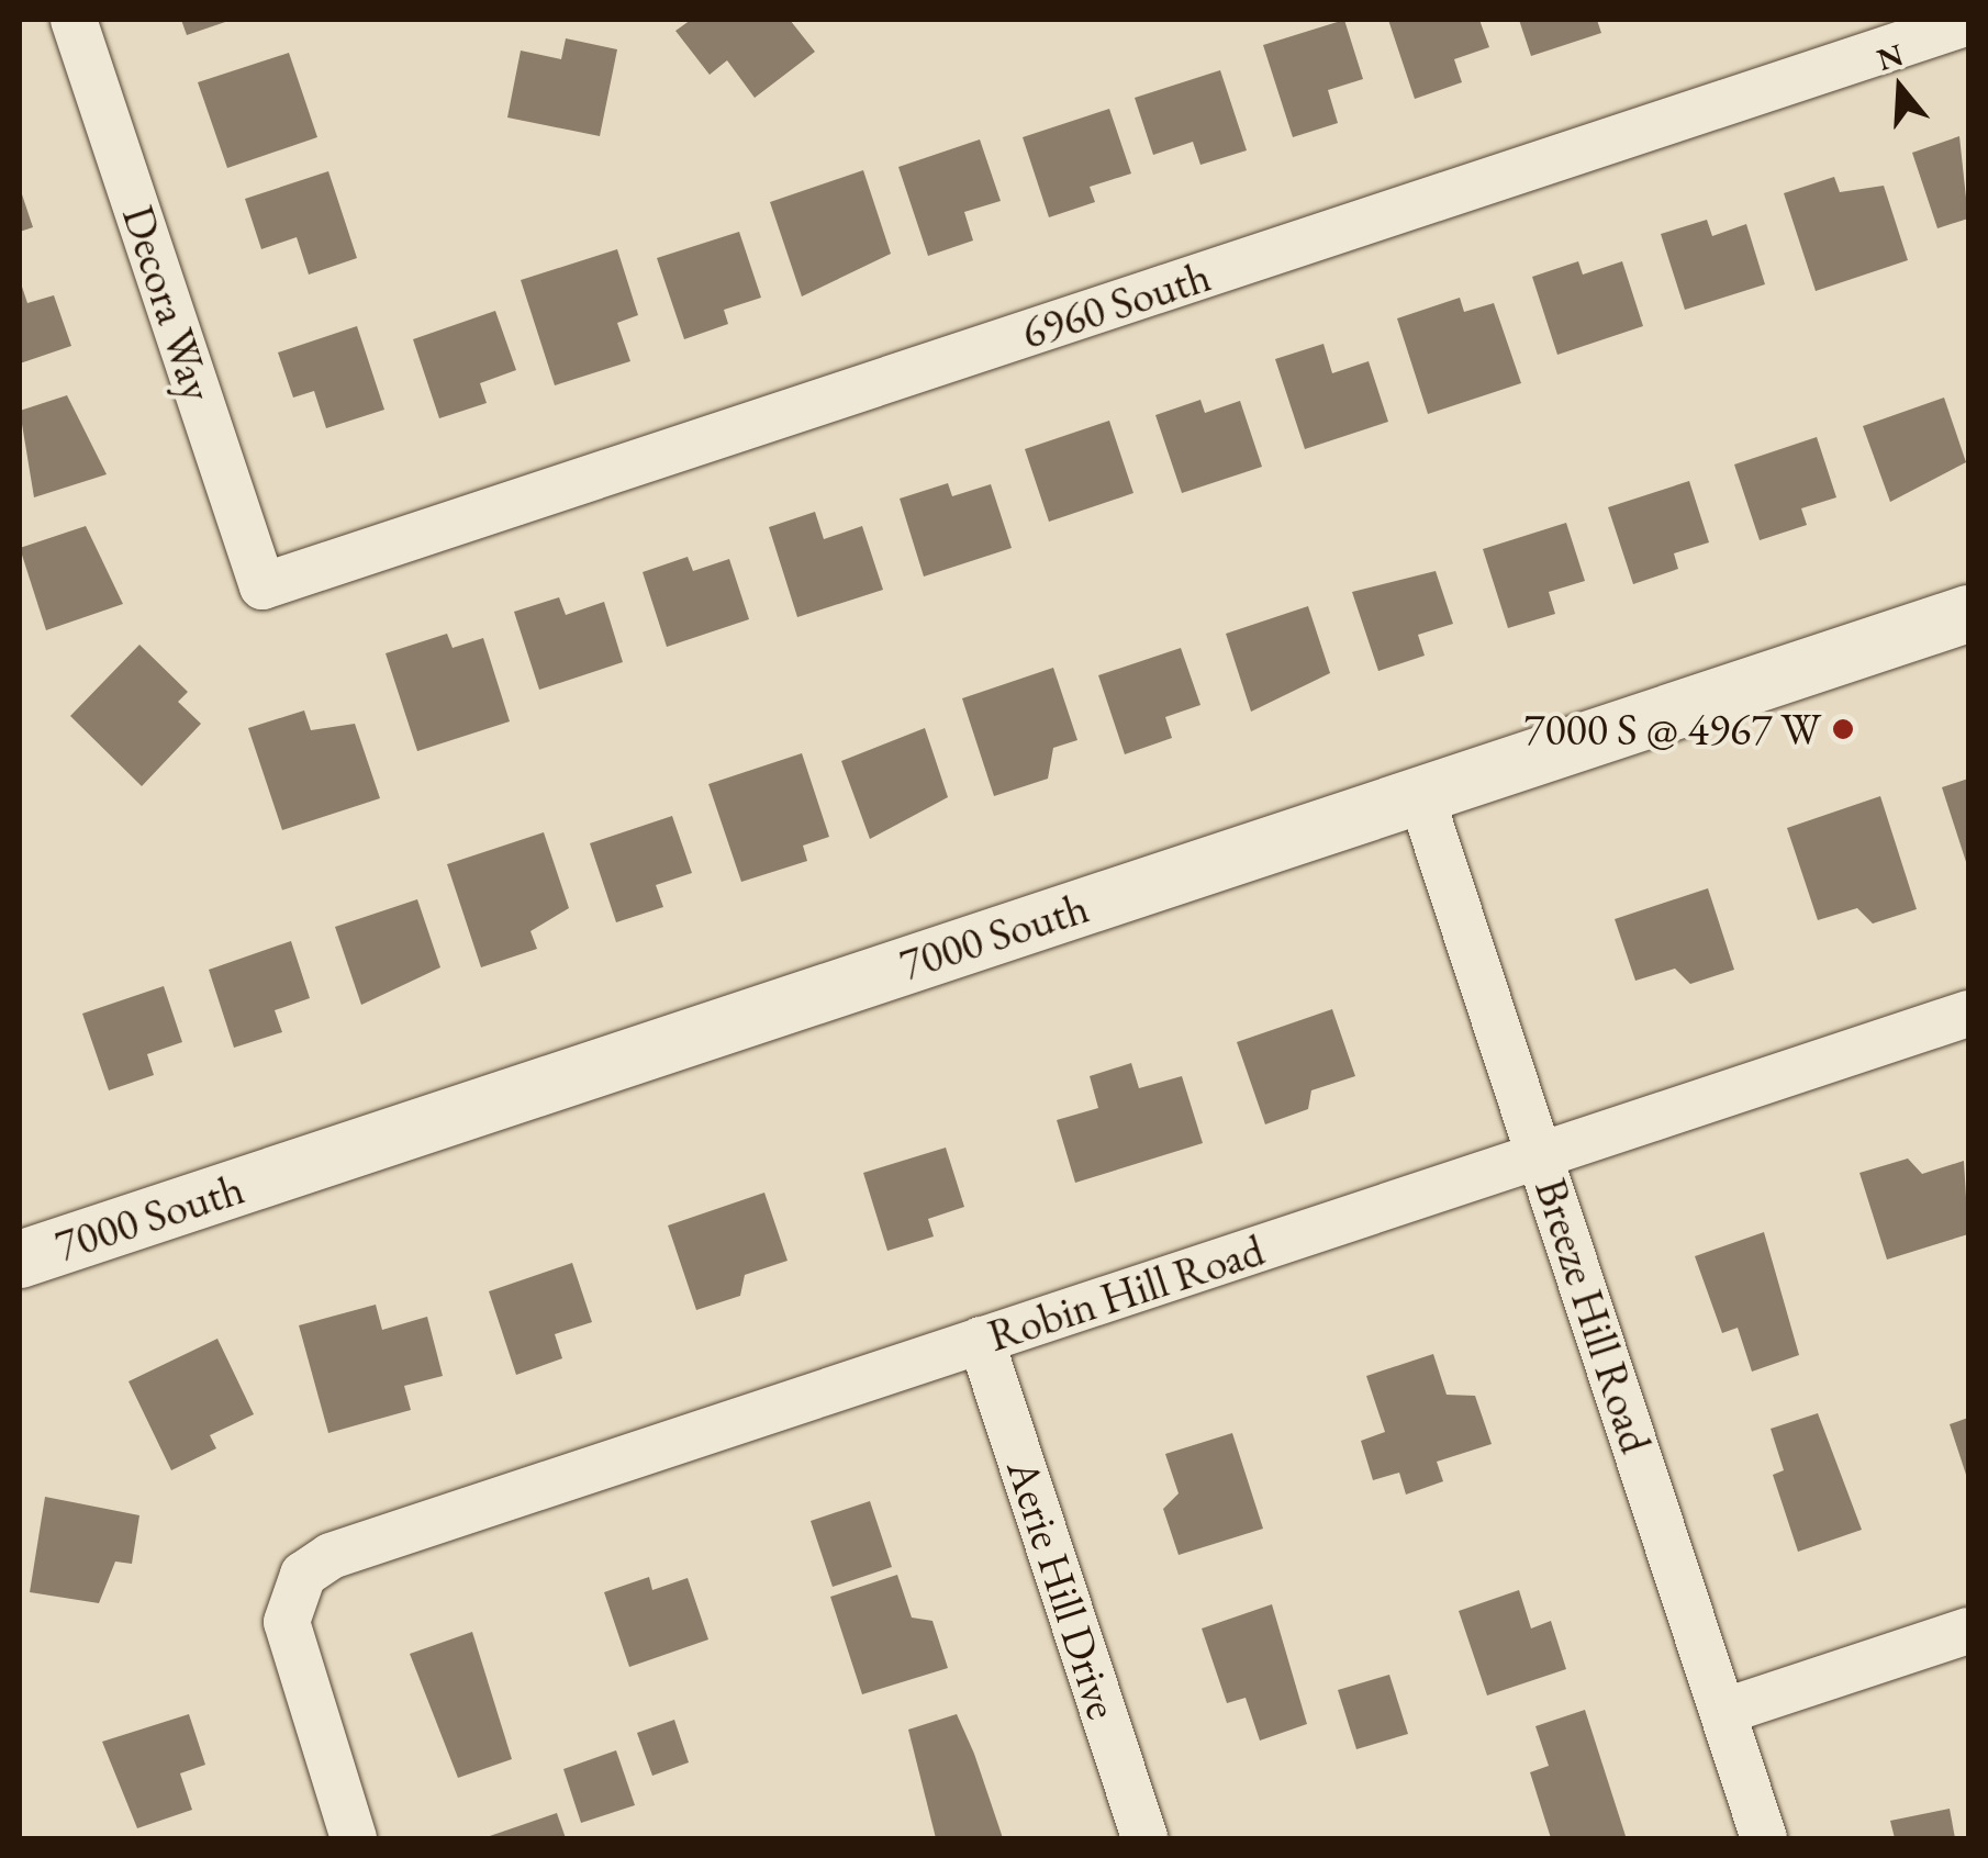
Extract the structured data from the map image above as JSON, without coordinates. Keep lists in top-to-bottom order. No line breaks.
{"streets":{"street":["Decora Way","6960 South","7000 South","Robin Hill Road","Breeze Hill Road","Aerie Hill Drive"]},"crossings":[["Decora Way","6960 South"],["7000 South","Breeze Hill Road"],["Robin Hill Road","Breeze Hill Road"],["Robin Hill Road","Aerie Hill Drive"]],"places":["7000 S @ 4967 W"],"north":"top"}
